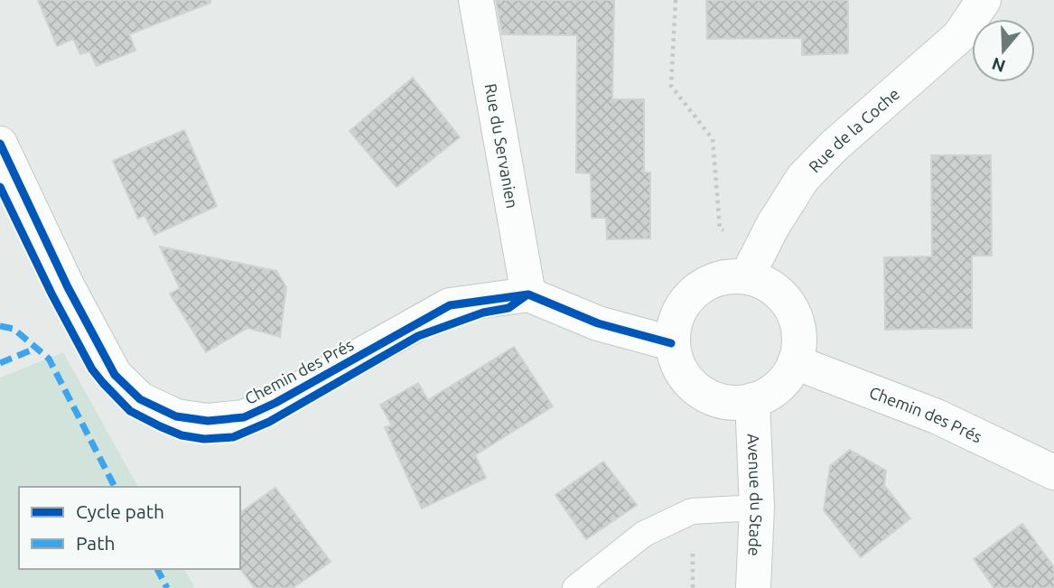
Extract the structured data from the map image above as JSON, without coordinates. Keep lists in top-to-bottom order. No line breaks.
{"streets":{"street":["Rue de la Coche","Rue du Servanien","Chemin des Prés","Avenue du Stade"]},"crossings":[["Rue de la Coche","Chemin des Prés"],["Rue de la Coche","Avenue du Stade"],["Rue du Servanien","Chemin des Prés"],["Chemin des Prés","Avenue du Stade"]],"legend":["Cycle path","Path"],"north":"bottom"}
